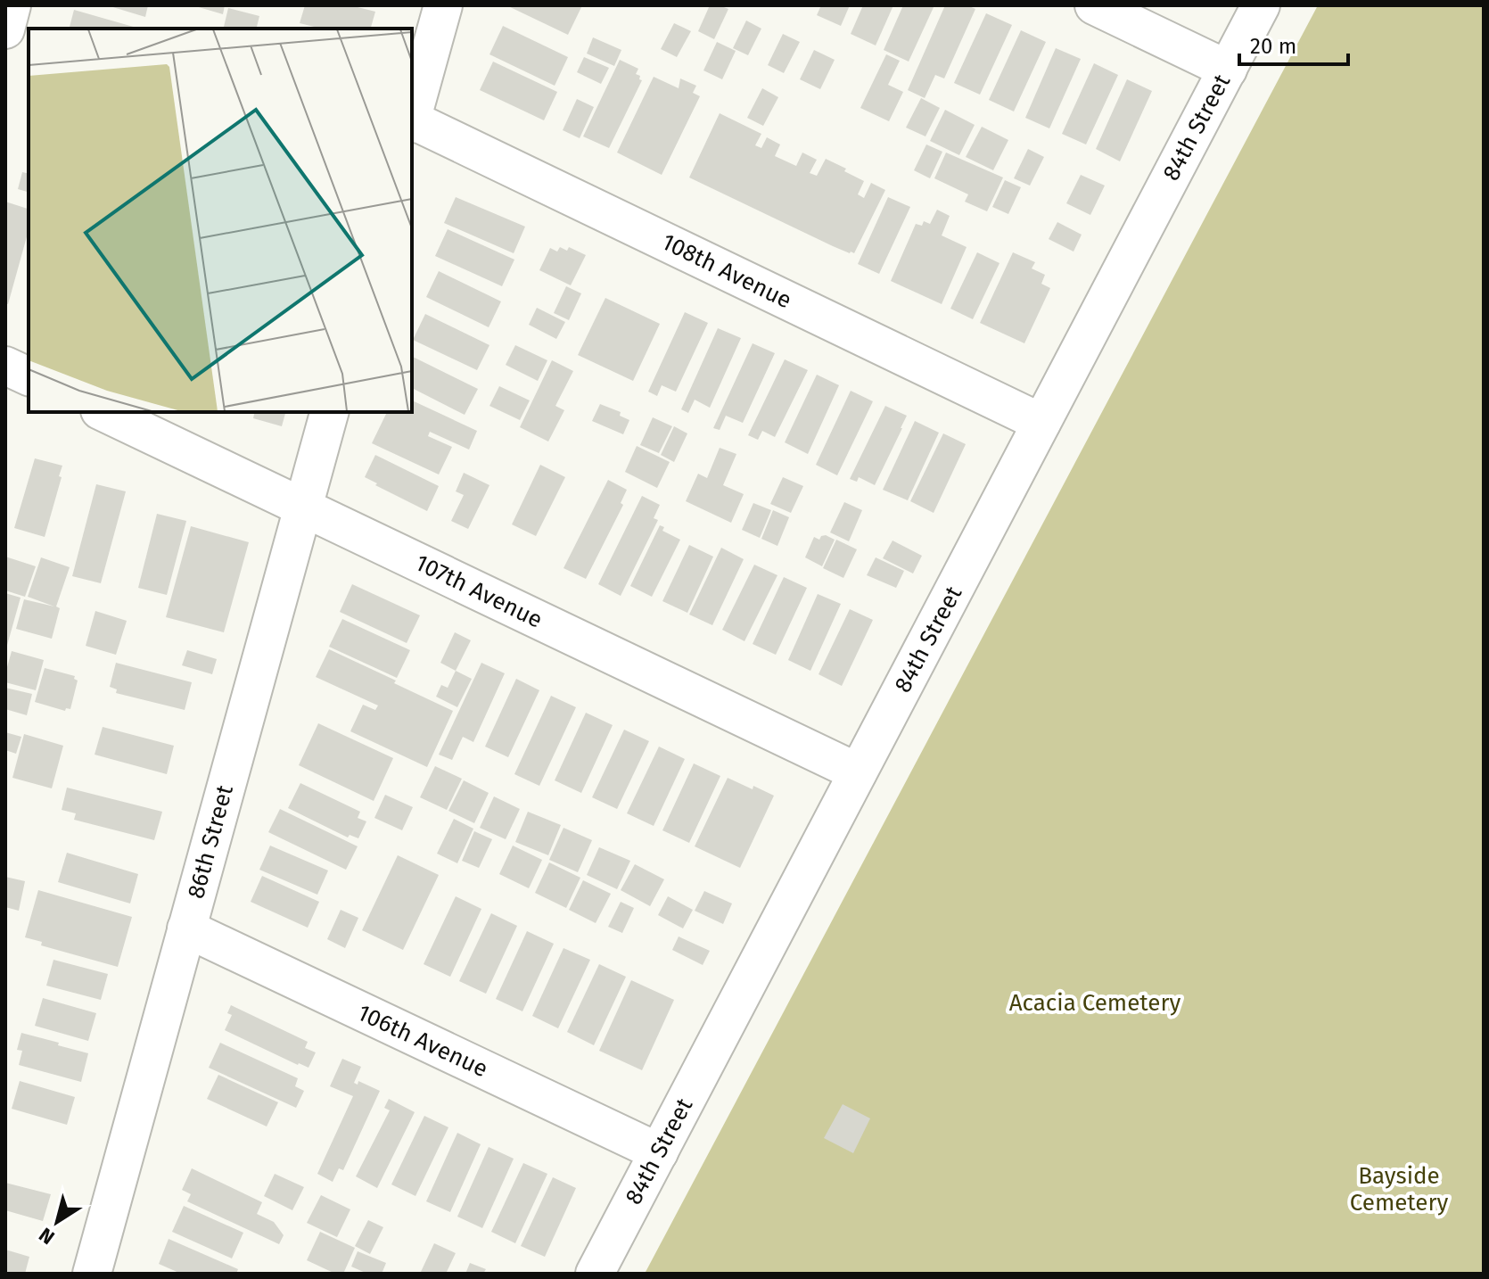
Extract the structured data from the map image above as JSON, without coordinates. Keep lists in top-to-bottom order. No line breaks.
{"streets":{"street":["84th Street","108th Avenue","107th Avenue","86th Street","106th Avenue"]},"crossings":[["84th Street","108th Avenue"],["84th Street","107th Avenue"],["84th Street","106th Avenue"],["107th Avenue","86th Street"],["86th Street","106th Avenue"]],"parks":["Acacia Cemetery","Bayside Cemetery"],"scale_bar":"20 m","north":"bottom left"}
